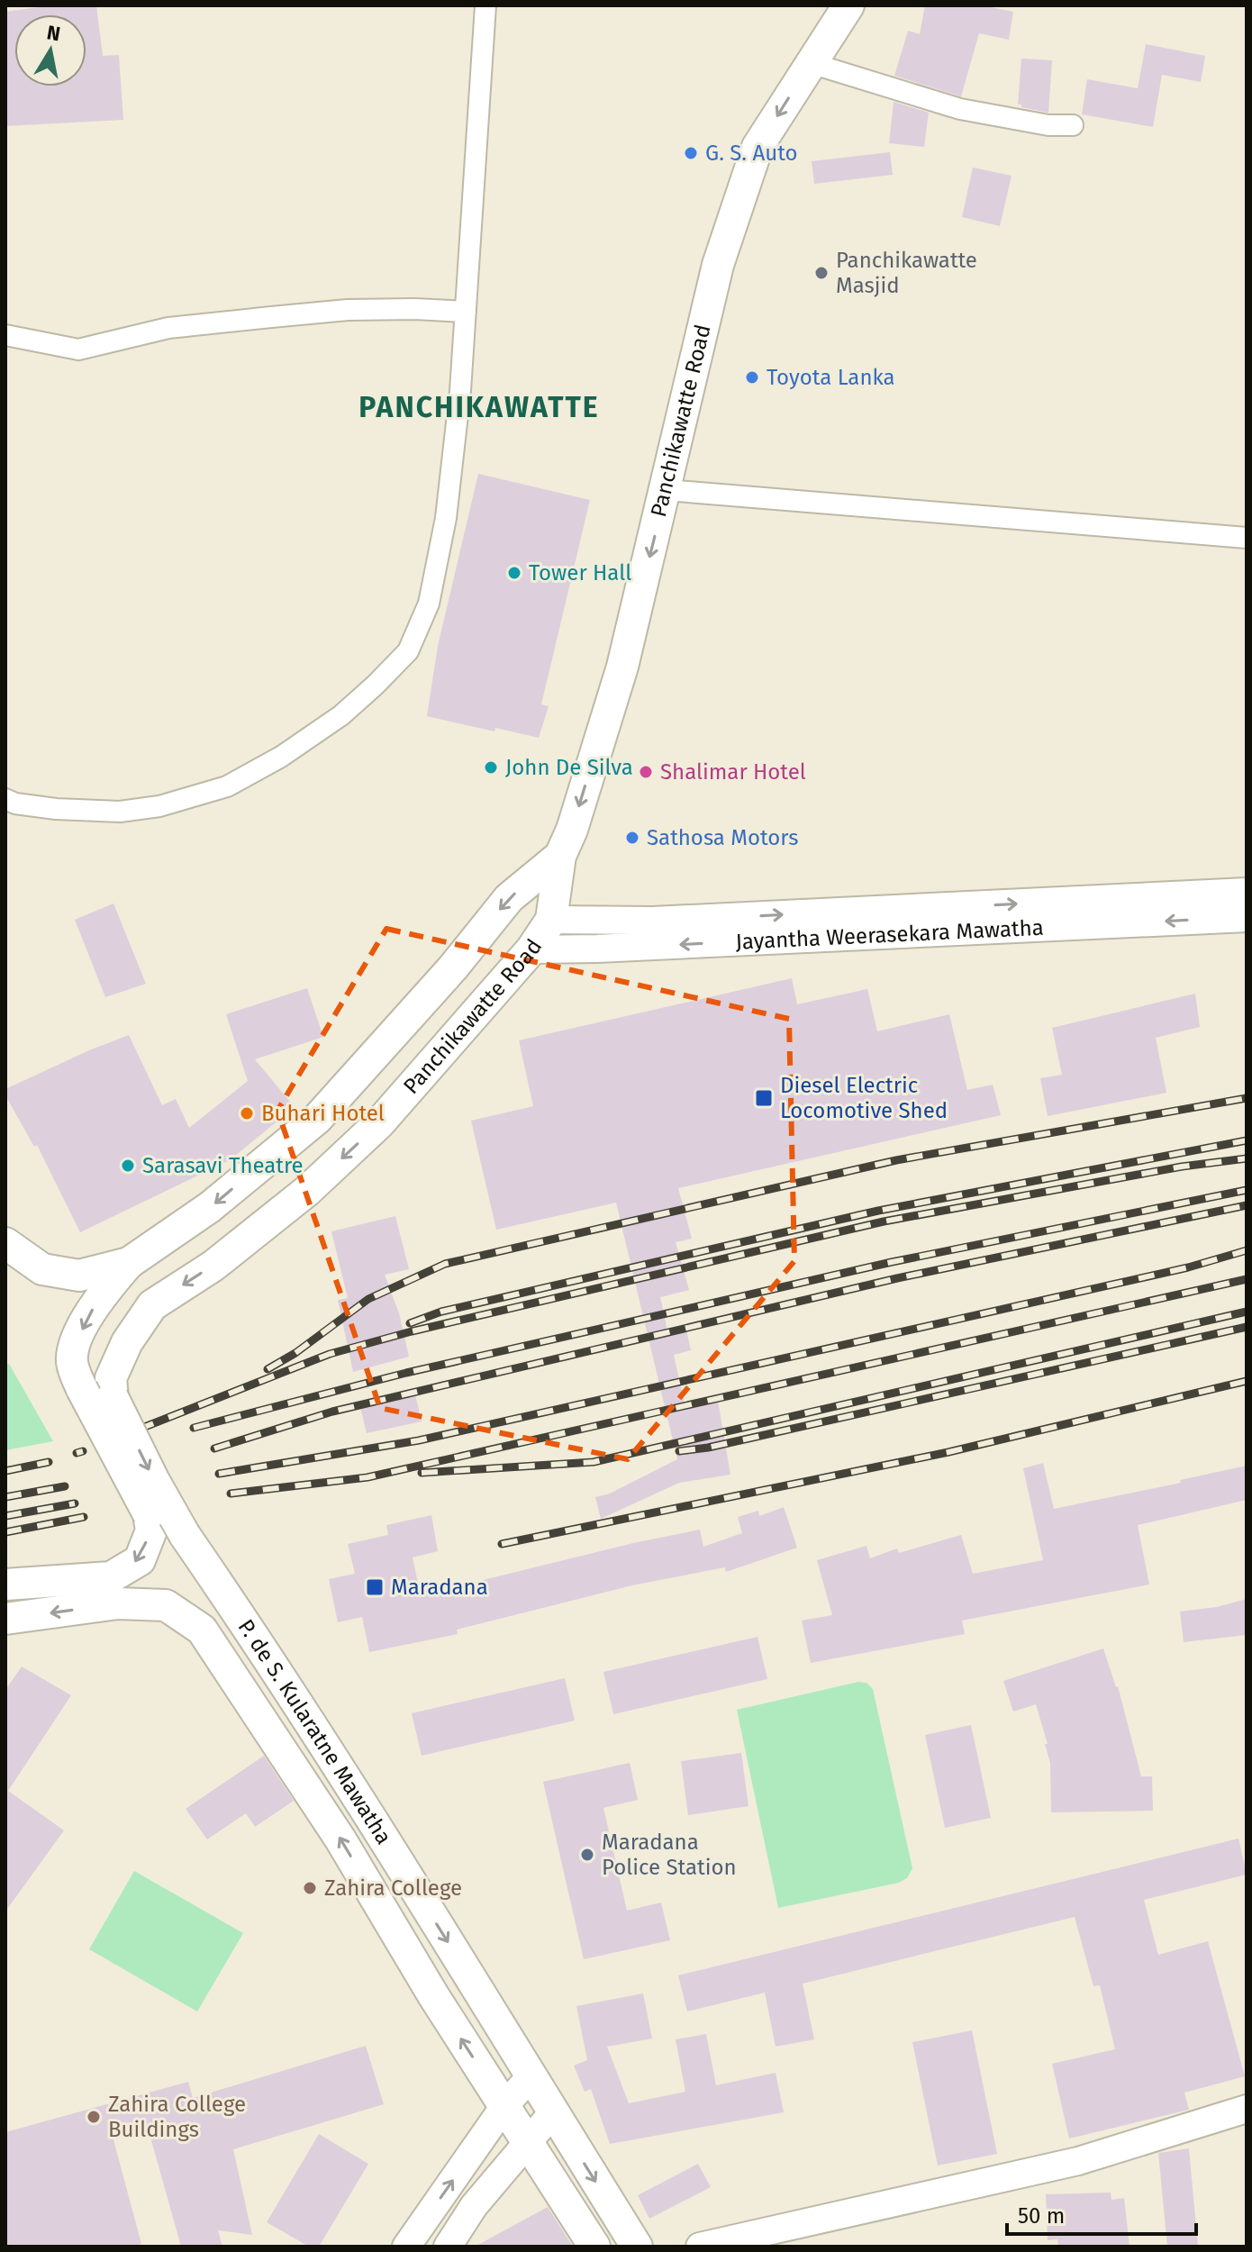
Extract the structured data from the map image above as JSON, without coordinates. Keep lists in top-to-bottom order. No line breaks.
{"streets":{"main road":["Panchikawatte Road","Jayantha Weerasekara Mawatha","P. de S. Kularatne Mawatha"]},"crossings":[["Panchikawatte Road","Jayantha Weerasekara Mawatha"],["Panchikawatte Road","P. de S. Kularatne Mawatha"]],"one_way":["Panchikawatte Road"],"districts":["PANCHIKAWATTE"],"places":{"other":["G. S. Auto","Panchikawatte Masjid","Toyota Lanka","Tower Hall","John De Silva","Shalimar Hotel","Sathosa Motors","Buhari Hotel","Sarasavi Theatre","Maradana Police Station","Zahira College","Zahira College Buildings"],"transit":["Diesel Electric Locomotive Shed","Maradana"]},"scale_bar":"50 m","north":"top"}
